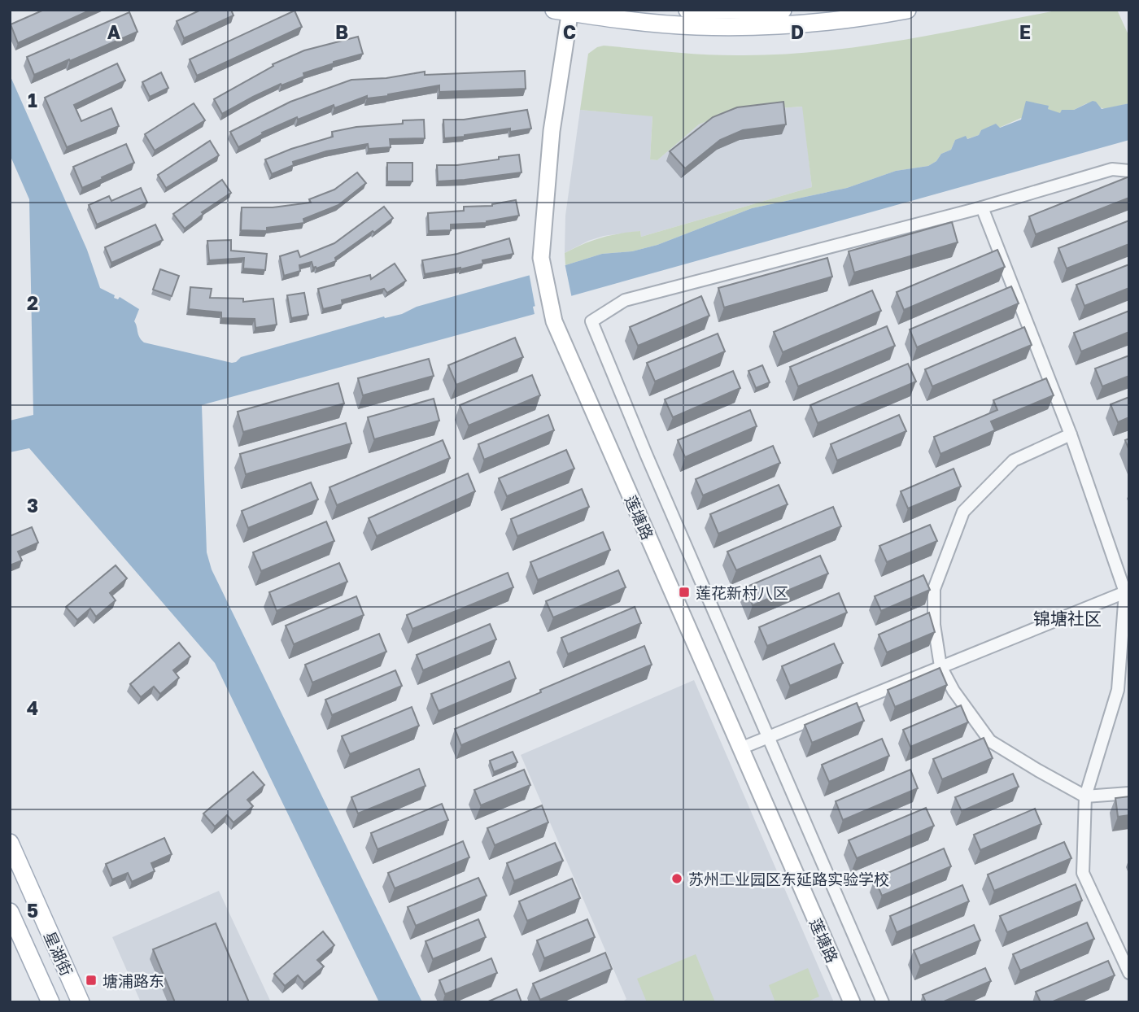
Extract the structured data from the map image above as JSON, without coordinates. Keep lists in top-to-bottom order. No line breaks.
{"streets":{"main road":["星湖街"],"street":["莲塘路"]},"districts":["锦塘社区"],"places":{"transit":["莲花新村八区","塘浦路东"],"other":["苏州工业园区东延路实验学校"]},"grid":{"columns":["A","B","C","D","E"],"rows":["1","2","3","4","5"]}}
